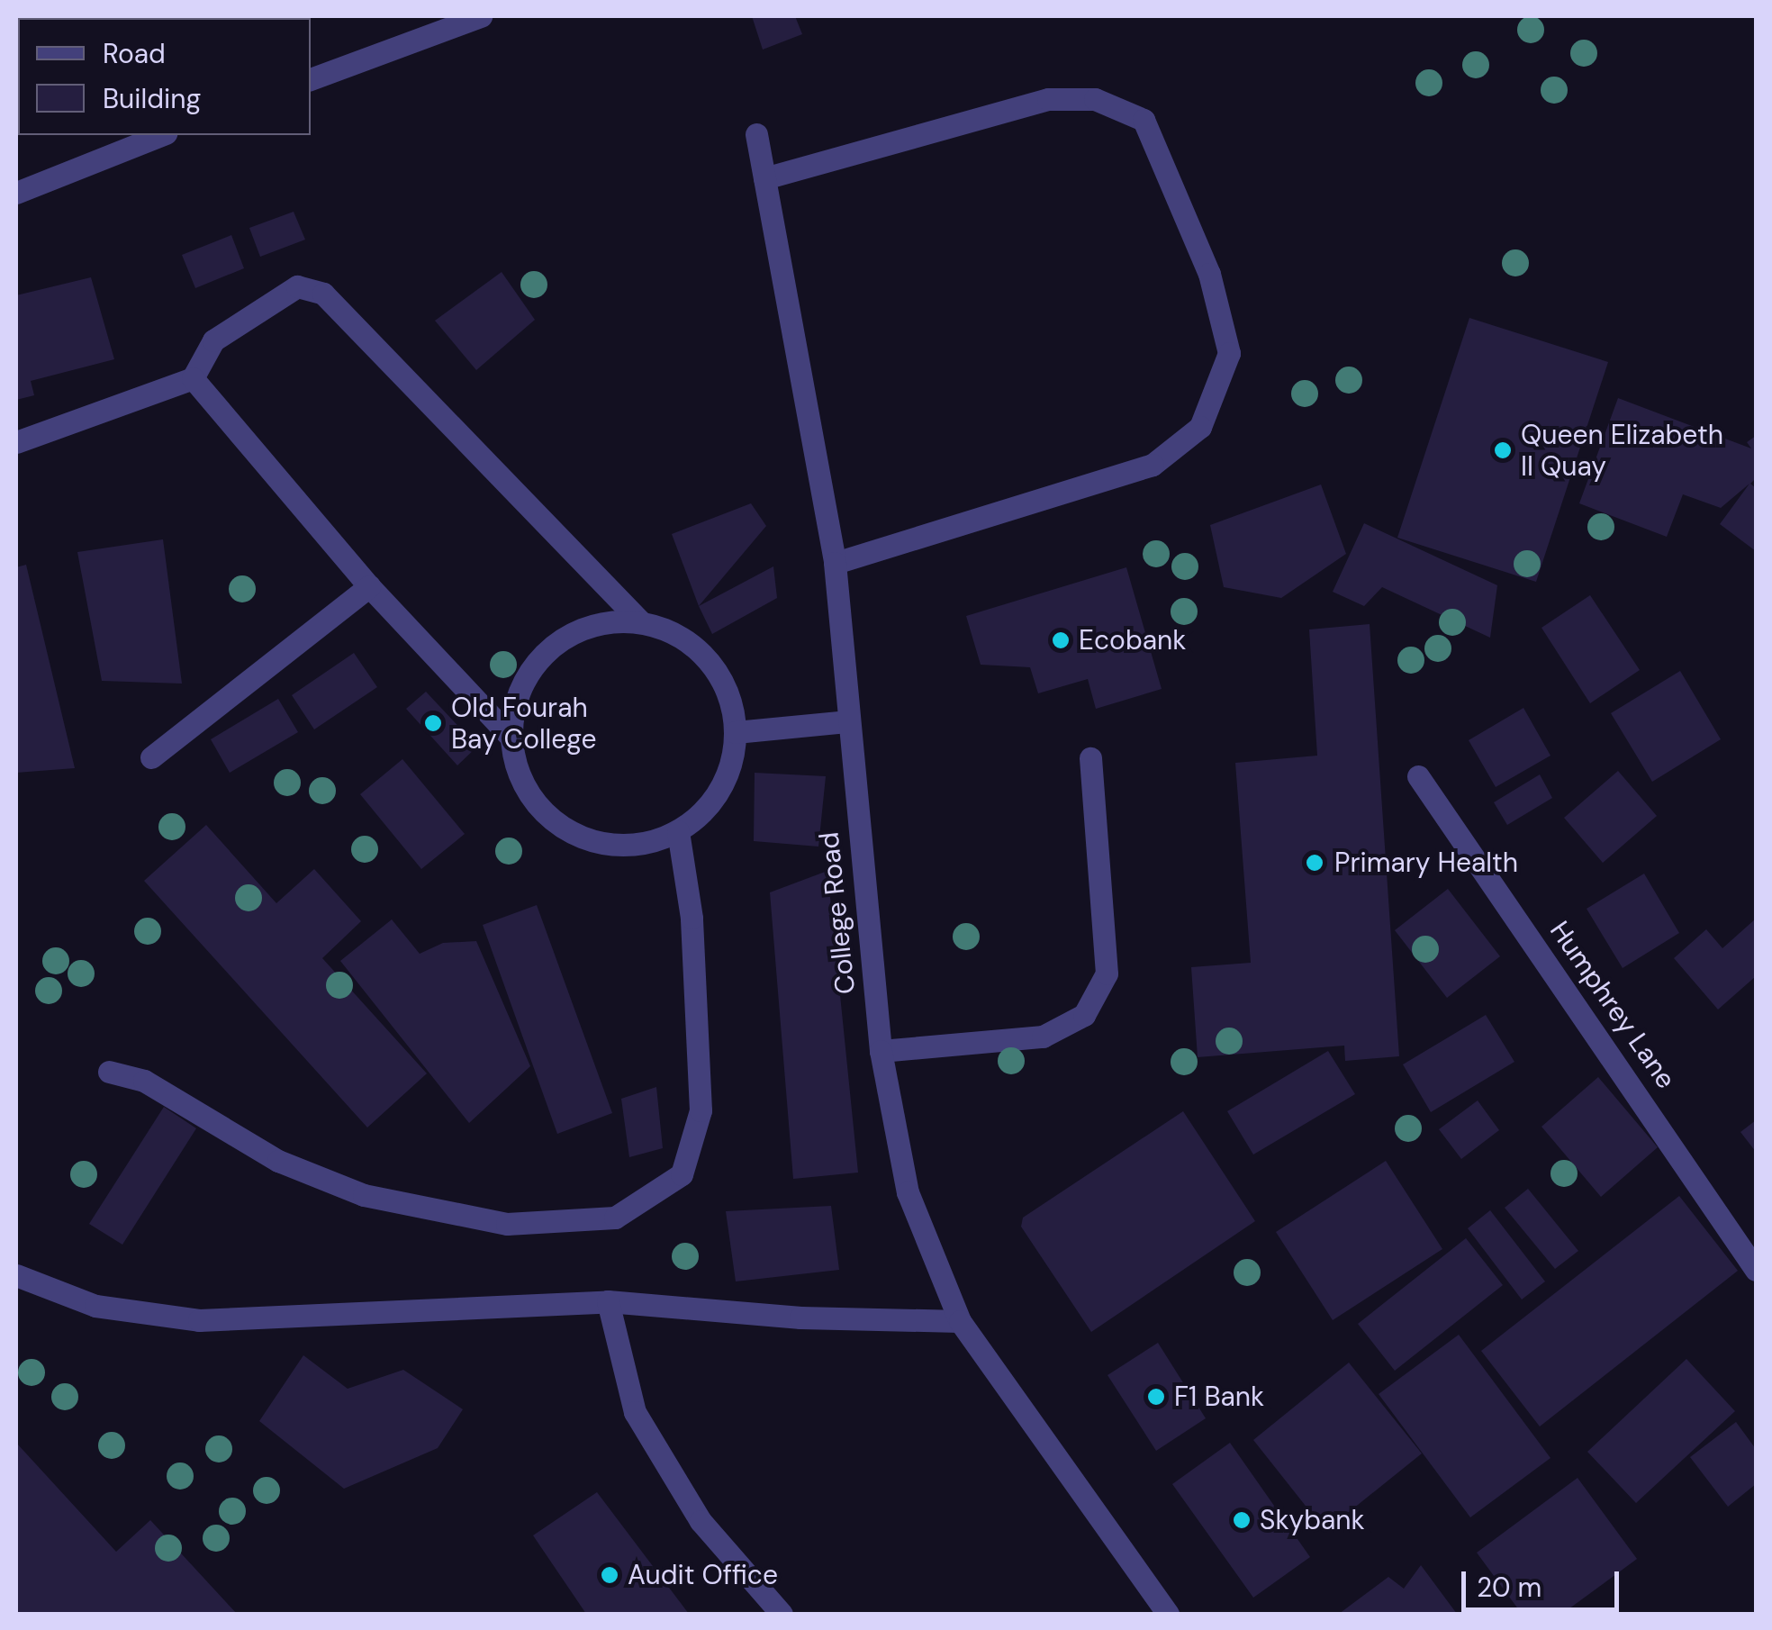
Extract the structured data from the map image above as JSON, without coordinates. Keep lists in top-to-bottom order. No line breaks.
{"streets":{"street":["College Road","Humphrey Lane"]},"places":["Queen Elizabeth II Quay","Ecobank","Old Fourah Bay College","Primary Health","F1 Bank","Skybank","Audit Office"],"legend":["Road","Building"],"scale_bar":"20 m"}
